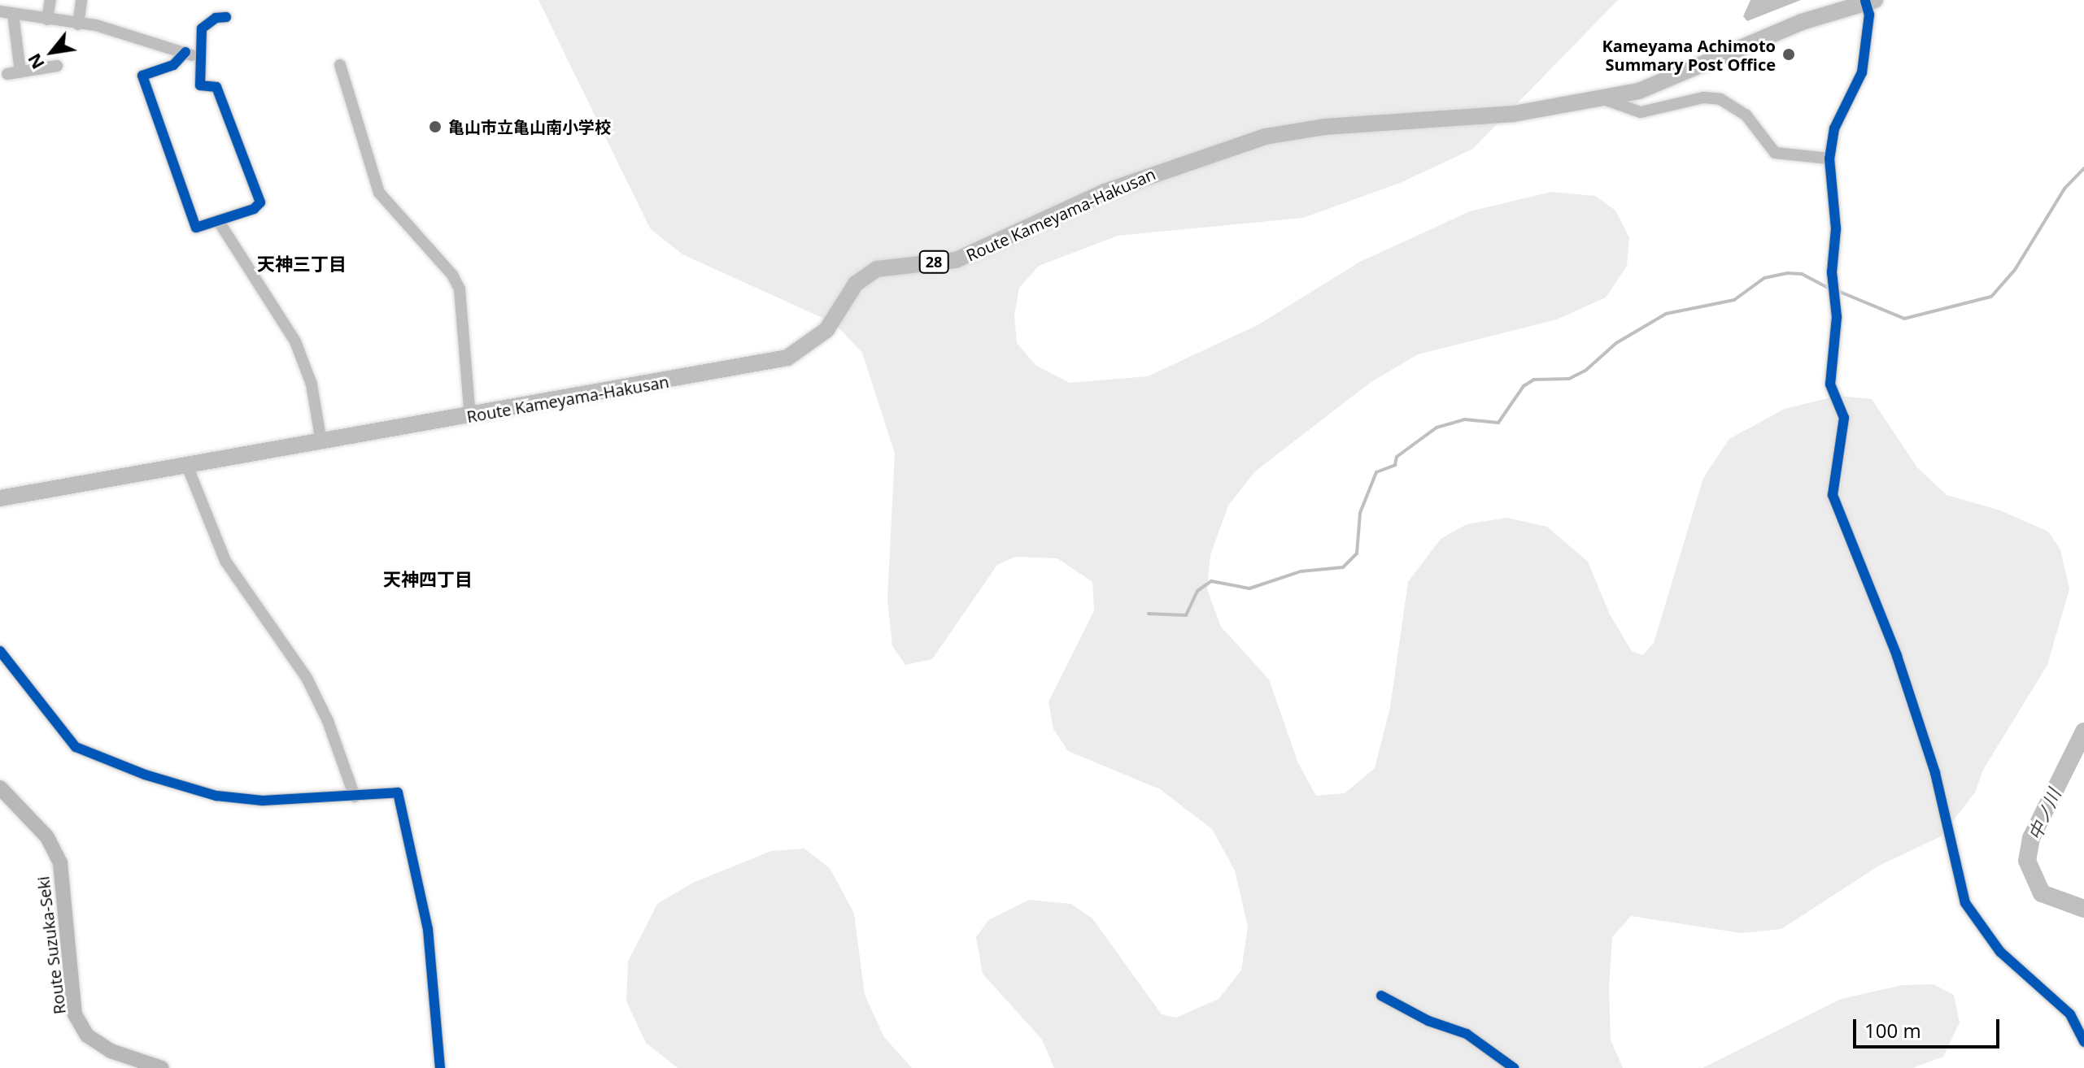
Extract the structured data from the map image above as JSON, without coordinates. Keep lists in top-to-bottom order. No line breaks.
{"streets":{"main road":["Route Kameyama-Hakusan","28","Route Suzuka-Seki"]},"districts":["天神三丁目","天神四丁目"],"water":["中ノ川"],"places":["Kameyama Achimoto Summary Post Office","亀山市立亀山南小学校"],"scale_bar":"100 m","north":"bottom left"}
